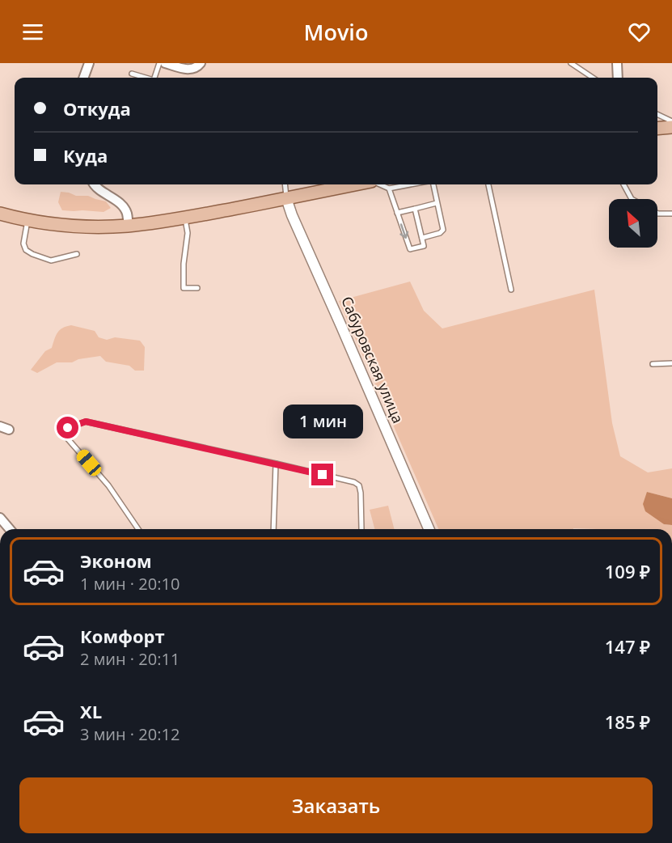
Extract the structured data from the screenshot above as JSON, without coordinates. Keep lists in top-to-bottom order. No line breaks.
{"streets":{"street":["Сабуровская улица"]},"north":"top left","page":{"header":"Movio","banner":["Откуда","Куда"],"bubble":"1 мин","list":[{"name":"Эконом","note":"1 мин · 20:10","value":"109 ₽"},{"name":"Комфорт","note":"2 мин · 20:11","value":"147 ₽"},{"name":"XL","note":"3 мин · 20:12","value":"185 ₽"}],"buttons":"Заказать"}}
